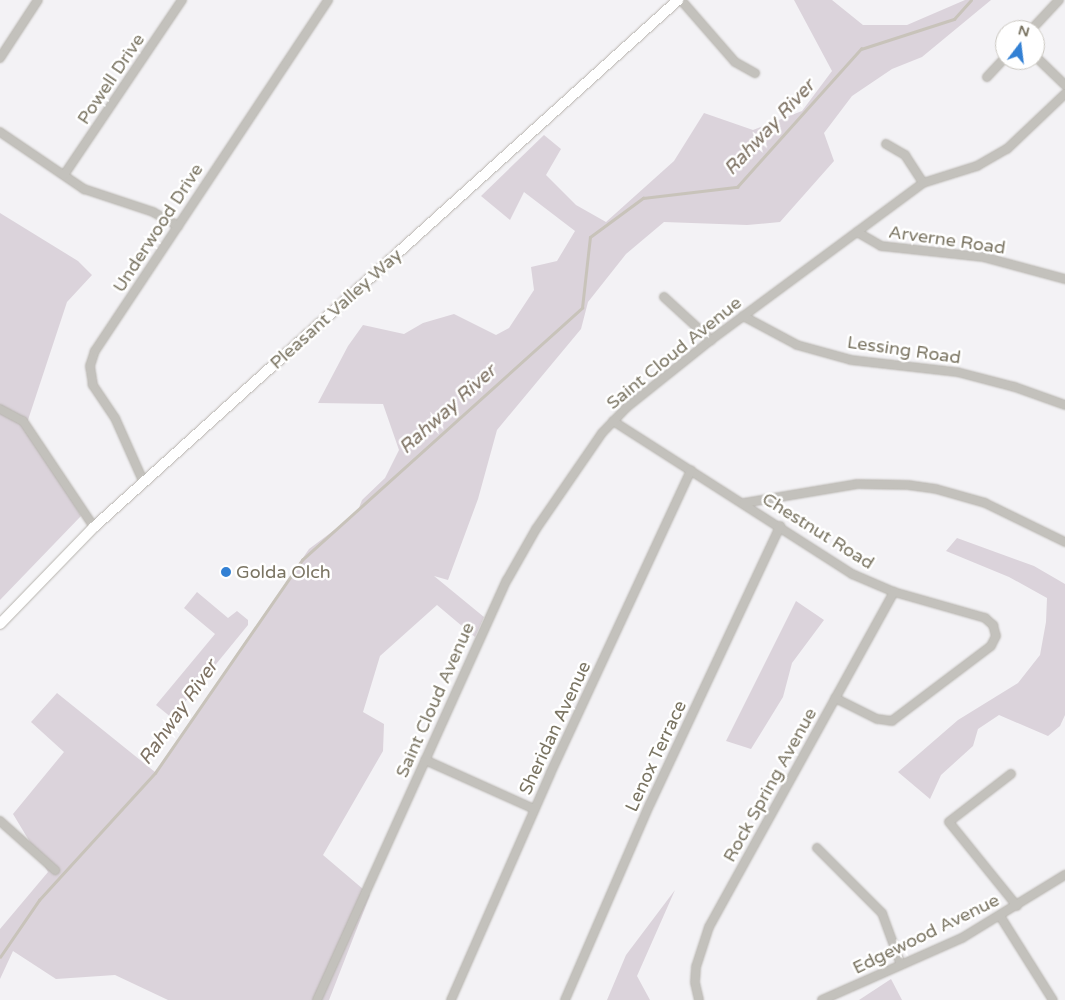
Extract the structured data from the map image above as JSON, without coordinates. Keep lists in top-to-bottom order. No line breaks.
{"streets":{"main road":["Pleasant Valley Way"],"street":["Powell Drive","Underwood Drive","Arverne Road","Lessing Road","Saint Cloud Avenue","Chestnut Road","Sheridan Avenue","Lenox Terrace","Rock Spring Avenue","Edgewood Avenue"]},"crossings":[["Underwood Drive","Pleasant Valley Way"],["Arverne Road","Saint Cloud Avenue"],["Lessing Road","Saint Cloud Avenue"],["Saint Cloud Avenue","Chestnut Road"],["Chestnut Road","Sheridan Avenue"],["Chestnut Road","Lenox Terrace"],["Chestnut Road","Rock Spring Avenue"]],"water":["Rahway River"],"places":["Golda Olch"],"north":"top"}
